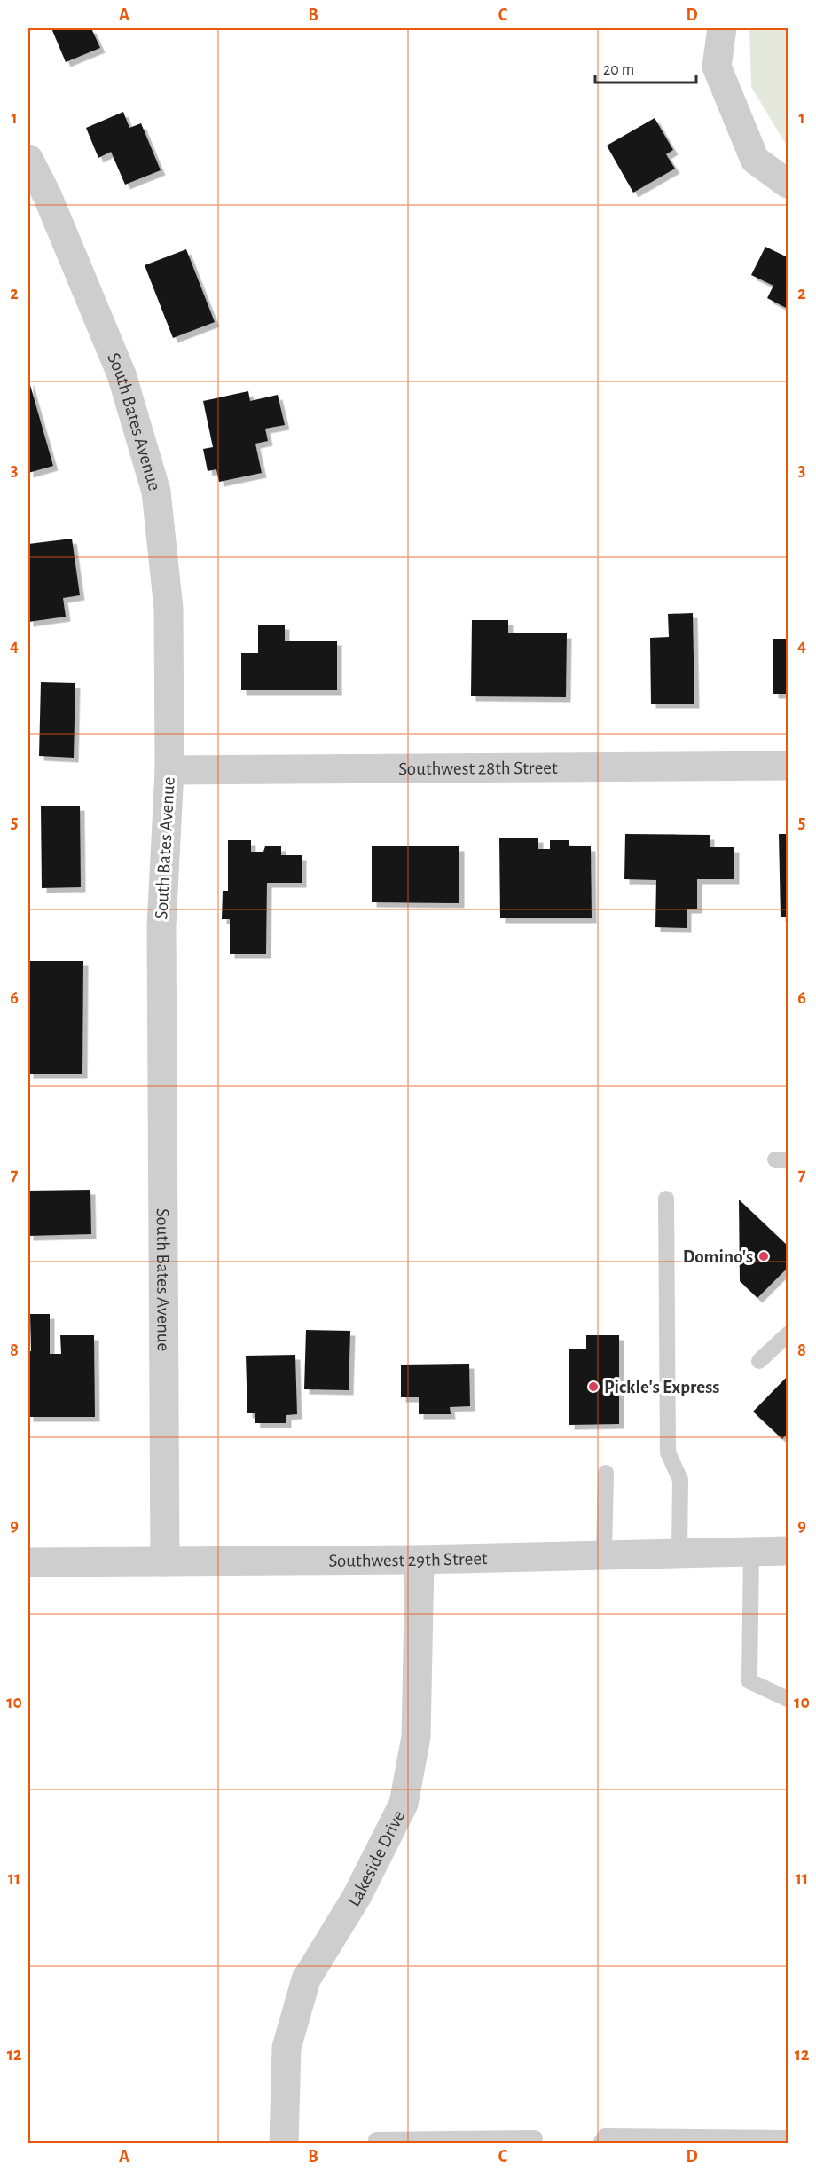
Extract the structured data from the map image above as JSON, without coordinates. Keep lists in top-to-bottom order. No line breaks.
{"streets":{"street":["South Bates Avenue","Southwest 28th Street","Southwest 29th Street","Lakeside Drive"]},"crossings":[["South Bates Avenue","Southwest 28th Street"],["South Bates Avenue","Southwest 29th Street"],["Southwest 29th Street","Lakeside Drive"]],"places":["Domino's","Pickle's Express"],"scale_bar":"20 m","grid":{"columns":["A","B","C","D"],"rows":["1","2","3","4","5","6","7","8","9","10","11","12"]}}
